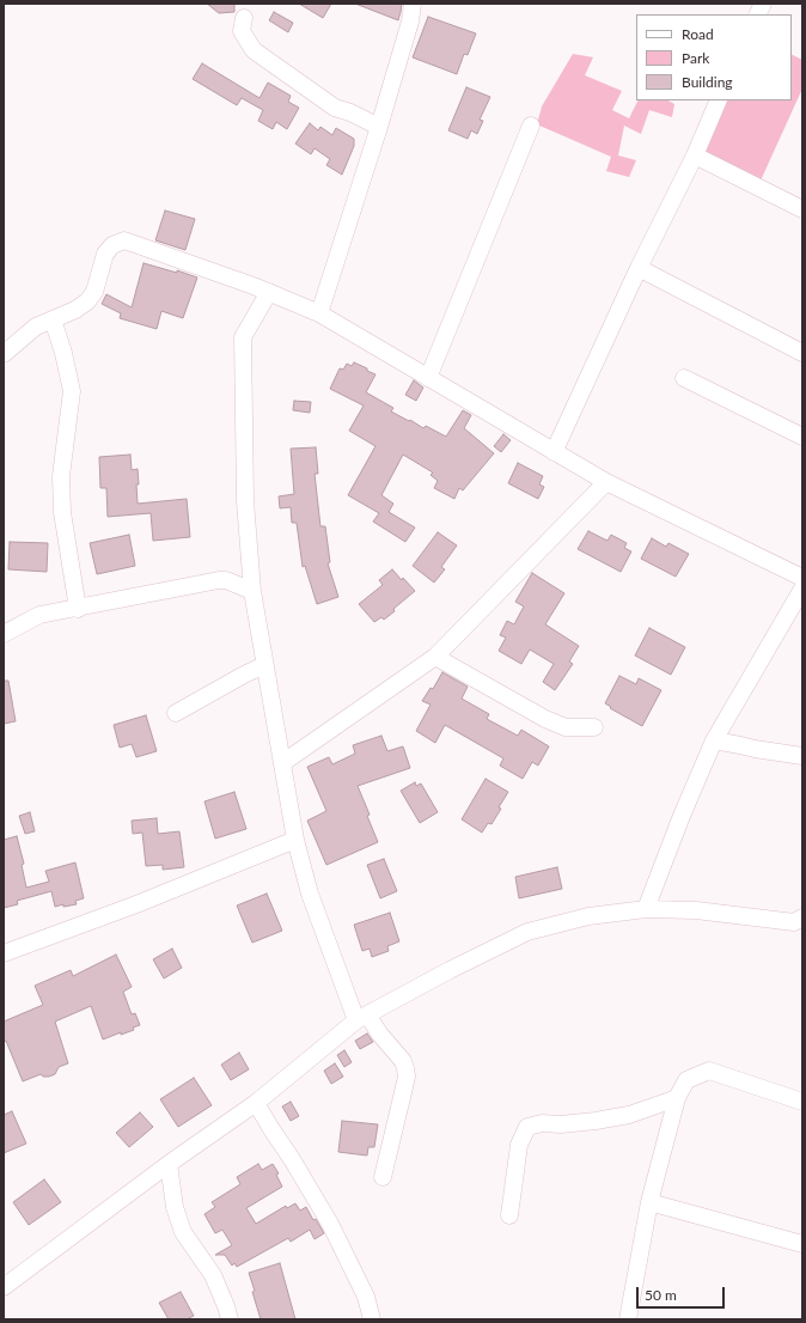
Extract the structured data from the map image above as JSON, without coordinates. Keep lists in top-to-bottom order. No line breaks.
{"legend":["Road","Park","Building"],"scale_bar":"50 m"}
